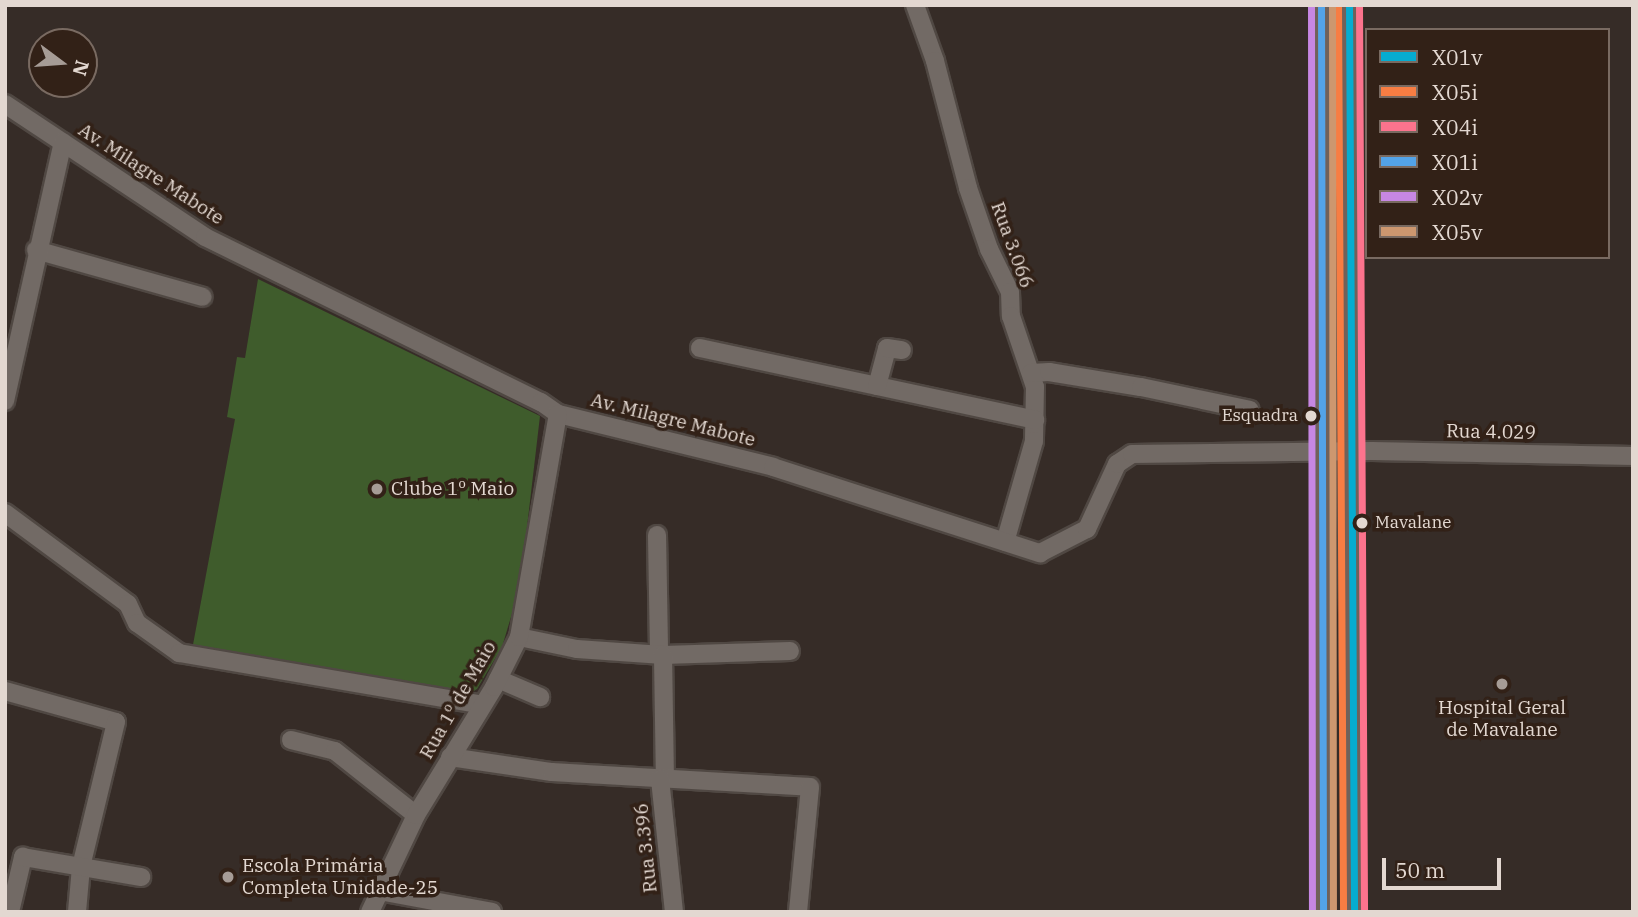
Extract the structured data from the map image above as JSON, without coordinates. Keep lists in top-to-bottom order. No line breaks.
{"streets":{"street":["Av. Milagre Mabote","Rua 3.066","Rua 4.029","Rua 1º de Maio","Rua 3.396"]},"crossings":[["Av. Milagre Mabote","Rua 3.066"],["Av. Milagre Mabote","Rua 4.029"],["Av. Milagre Mabote","Rua 1º de Maio"]],"places":["Esquadra","Clube 1º Maio","Mavalane","Hospital Geral de Mavalane","Escola Primária Completa Unidade-25"],"lines":["transit line X01v","transit line X05i","transit line X04i","transit line X01i","transit line X02v","transit line X05v"],"legend":["X01v","X05i","X04i","X01i","X02v","X05v"],"scale_bar":"50 m","north":"right"}
